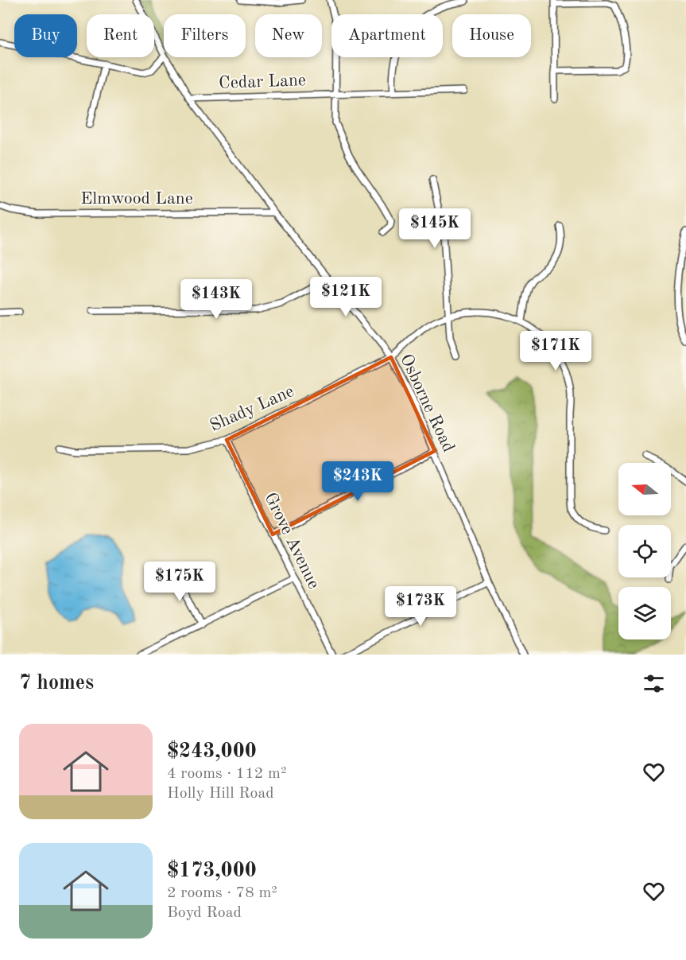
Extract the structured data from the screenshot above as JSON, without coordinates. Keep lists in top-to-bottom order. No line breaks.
{"streets":{"street":["Cedar Lane","Elmwood Lane","Osborne Road","Shady Lane","Grove Avenue"]},"crossings":[["Cedar Lane","Osborne Road"],["Elmwood Lane","Osborne Road"],["Osborne Road","Shady Lane"],["Shady Lane","Grove Avenue"]],"north":"left","page":{"chip":["Buy","Rent","Filters","New","Apartment","House"],"price":["$145K","$121K","$143K","$171K","$243K","$175K","$173K"],"heading":"7 homes","list":[{"name":"$243,000","note":"4 rooms · 112 m² · Holly Hill Road"},{"name":"$173,000","note":"2 rooms · 78 m² · Boyd Road"}]}}
